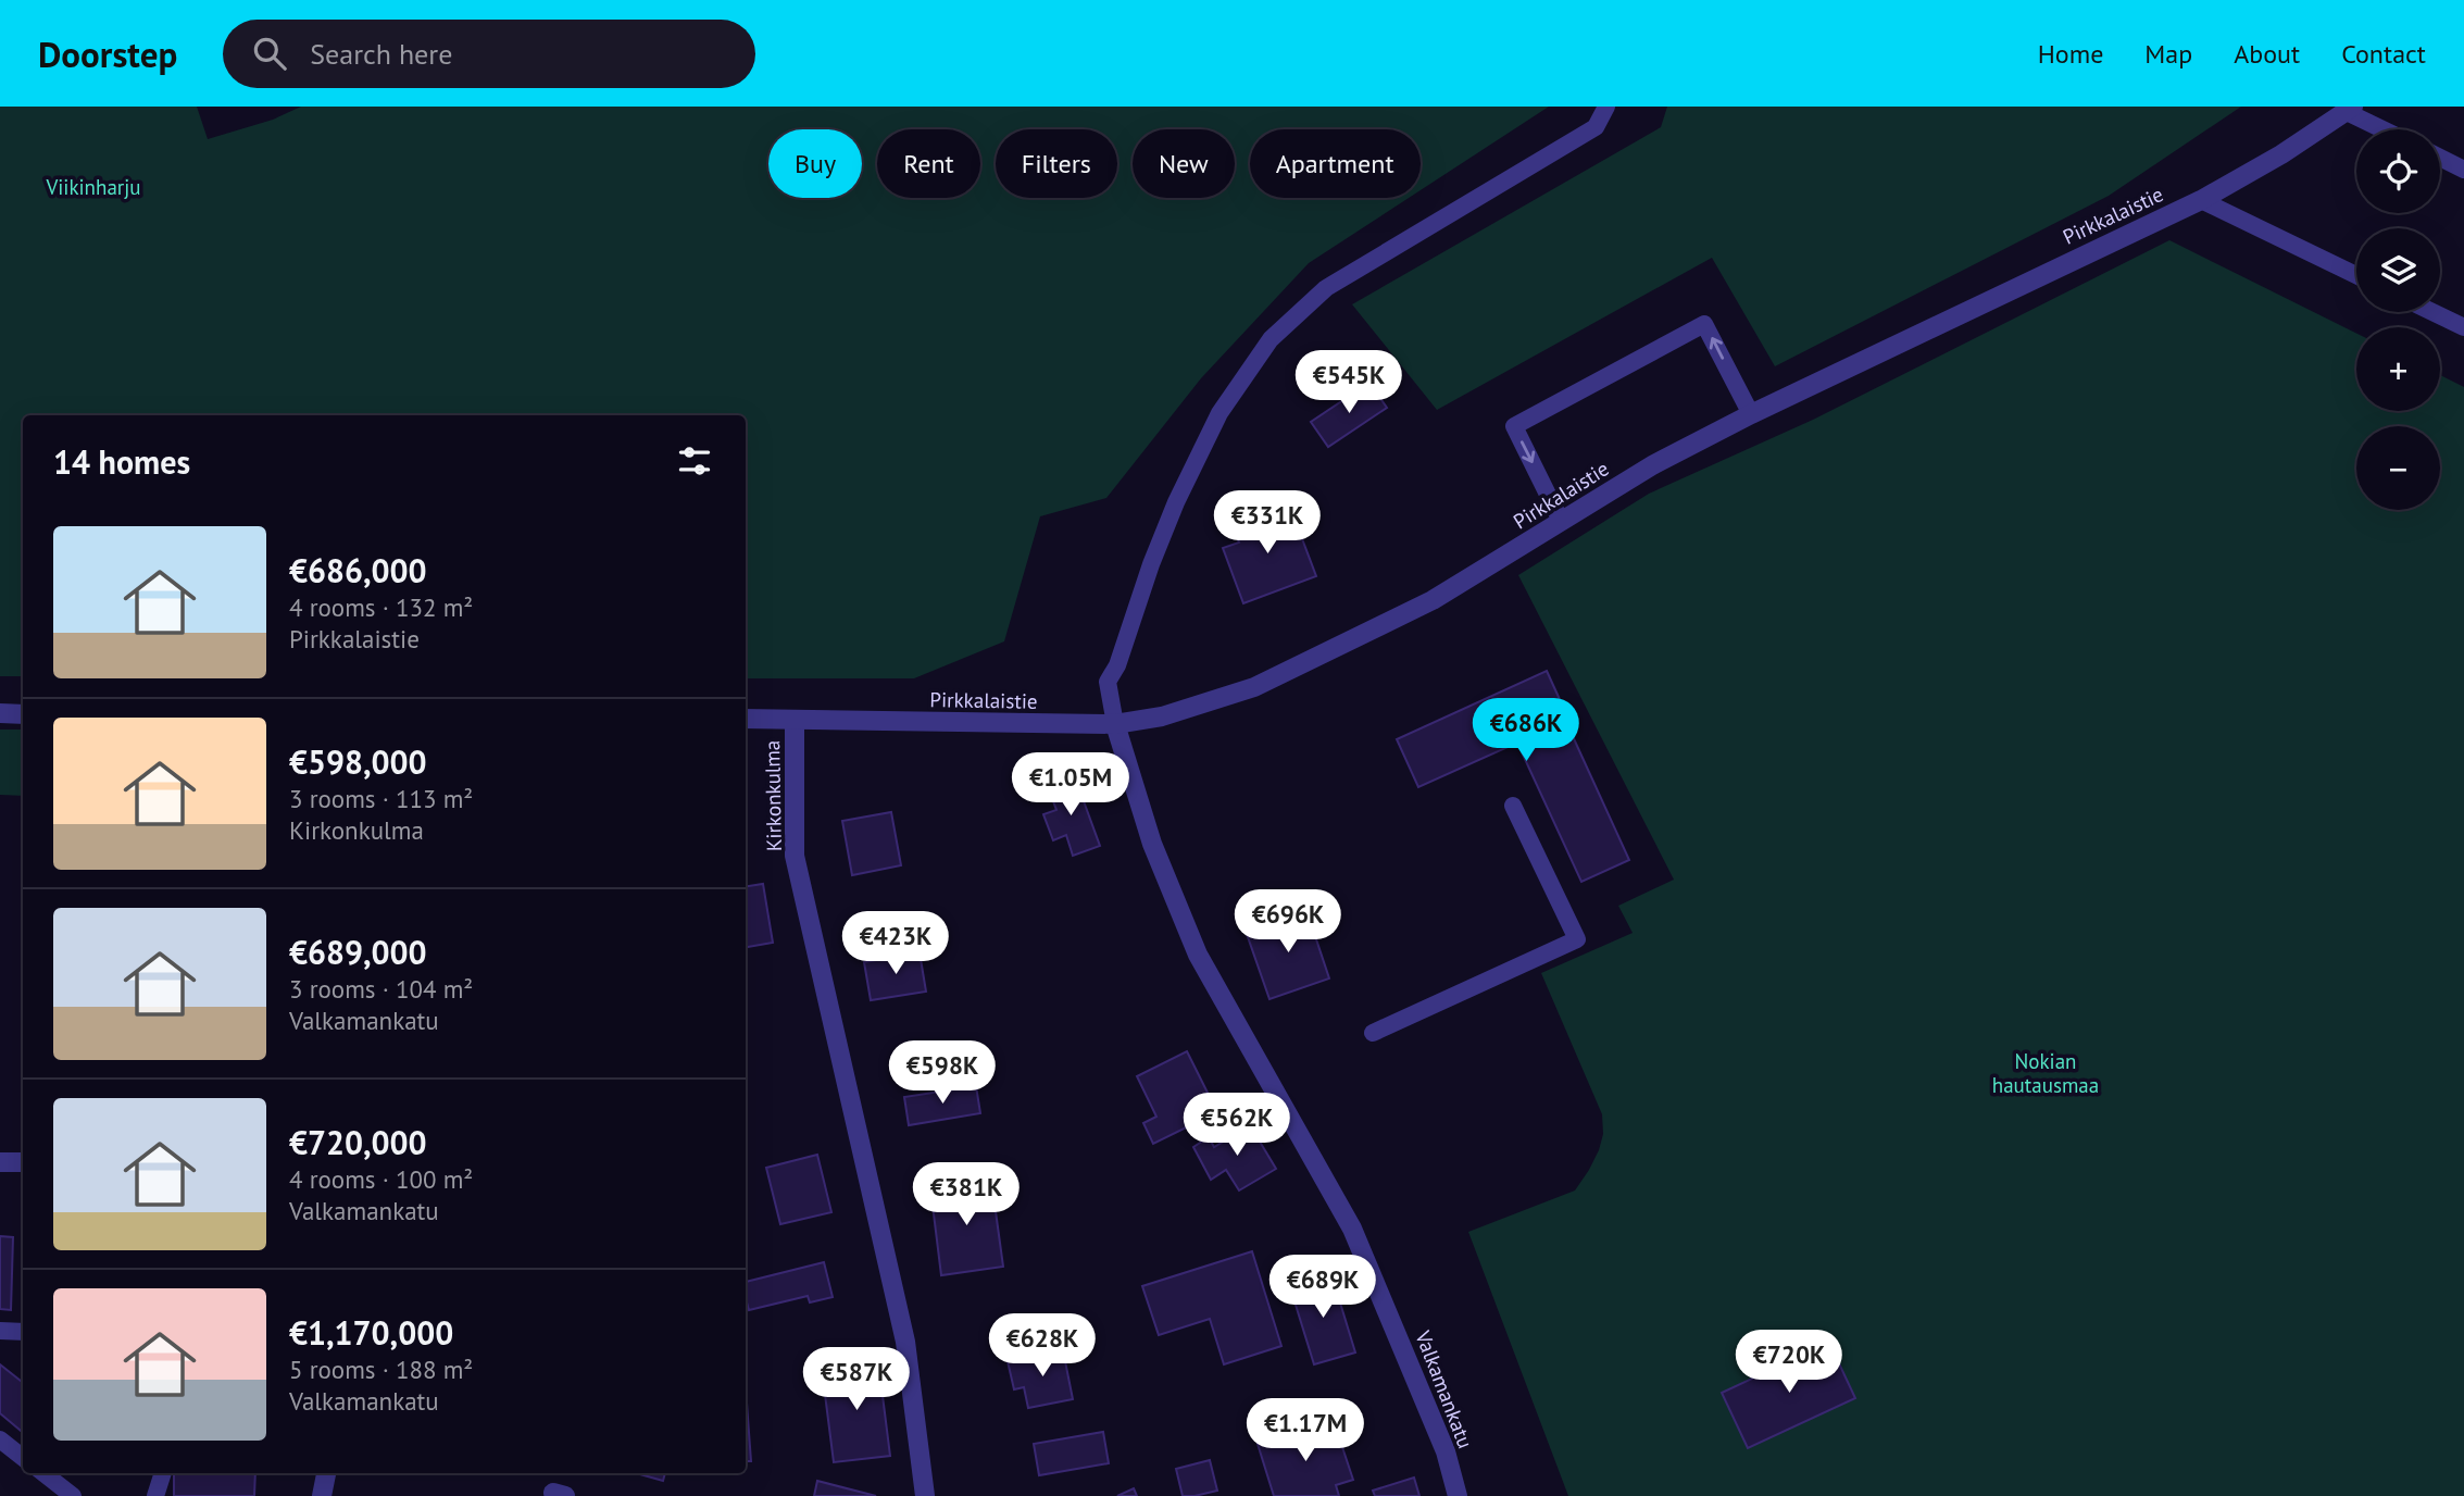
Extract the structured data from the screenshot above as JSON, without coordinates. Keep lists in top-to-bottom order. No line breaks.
{"streets":{"street":["Pirkkalaistie","Kirkonkulma","Valkamankatu"]},"crossings":[["Pirkkalaistie","Kirkonkulma"],["Pirkkalaistie","Valkamankatu"]],"parks":["Viikinharju","Nokian hautausmaa"],"page":{"header":"Doorstep","search":"Search here","nav":["Home","Map","About","Contact"],"map_buttons":["+","−"],"chip":["Buy","Rent","Filters","New","Apartment"],"price":["€545K","€331K","€686K","€1.05M","€696K","€423K","€598K","€562K","€381K","€689K","€628K","€720K","€587K","€1.17M"],"heading":"14 homes","list":[{"name":"€686,000","note":"4 rooms · 132 m² · Pirkkalaistie"},{"name":"€598,000","note":"3 rooms · 113 m² · Kirkonkulma"},{"name":"€689,000","note":"3 rooms · 104 m² · Valkamankatu"},{"name":"€720,000","note":"4 rooms · 100 m² · Valkamankatu"},{"name":"€1,170,000","note":"5 rooms · 188 m² · Valkamankatu"}]}}
